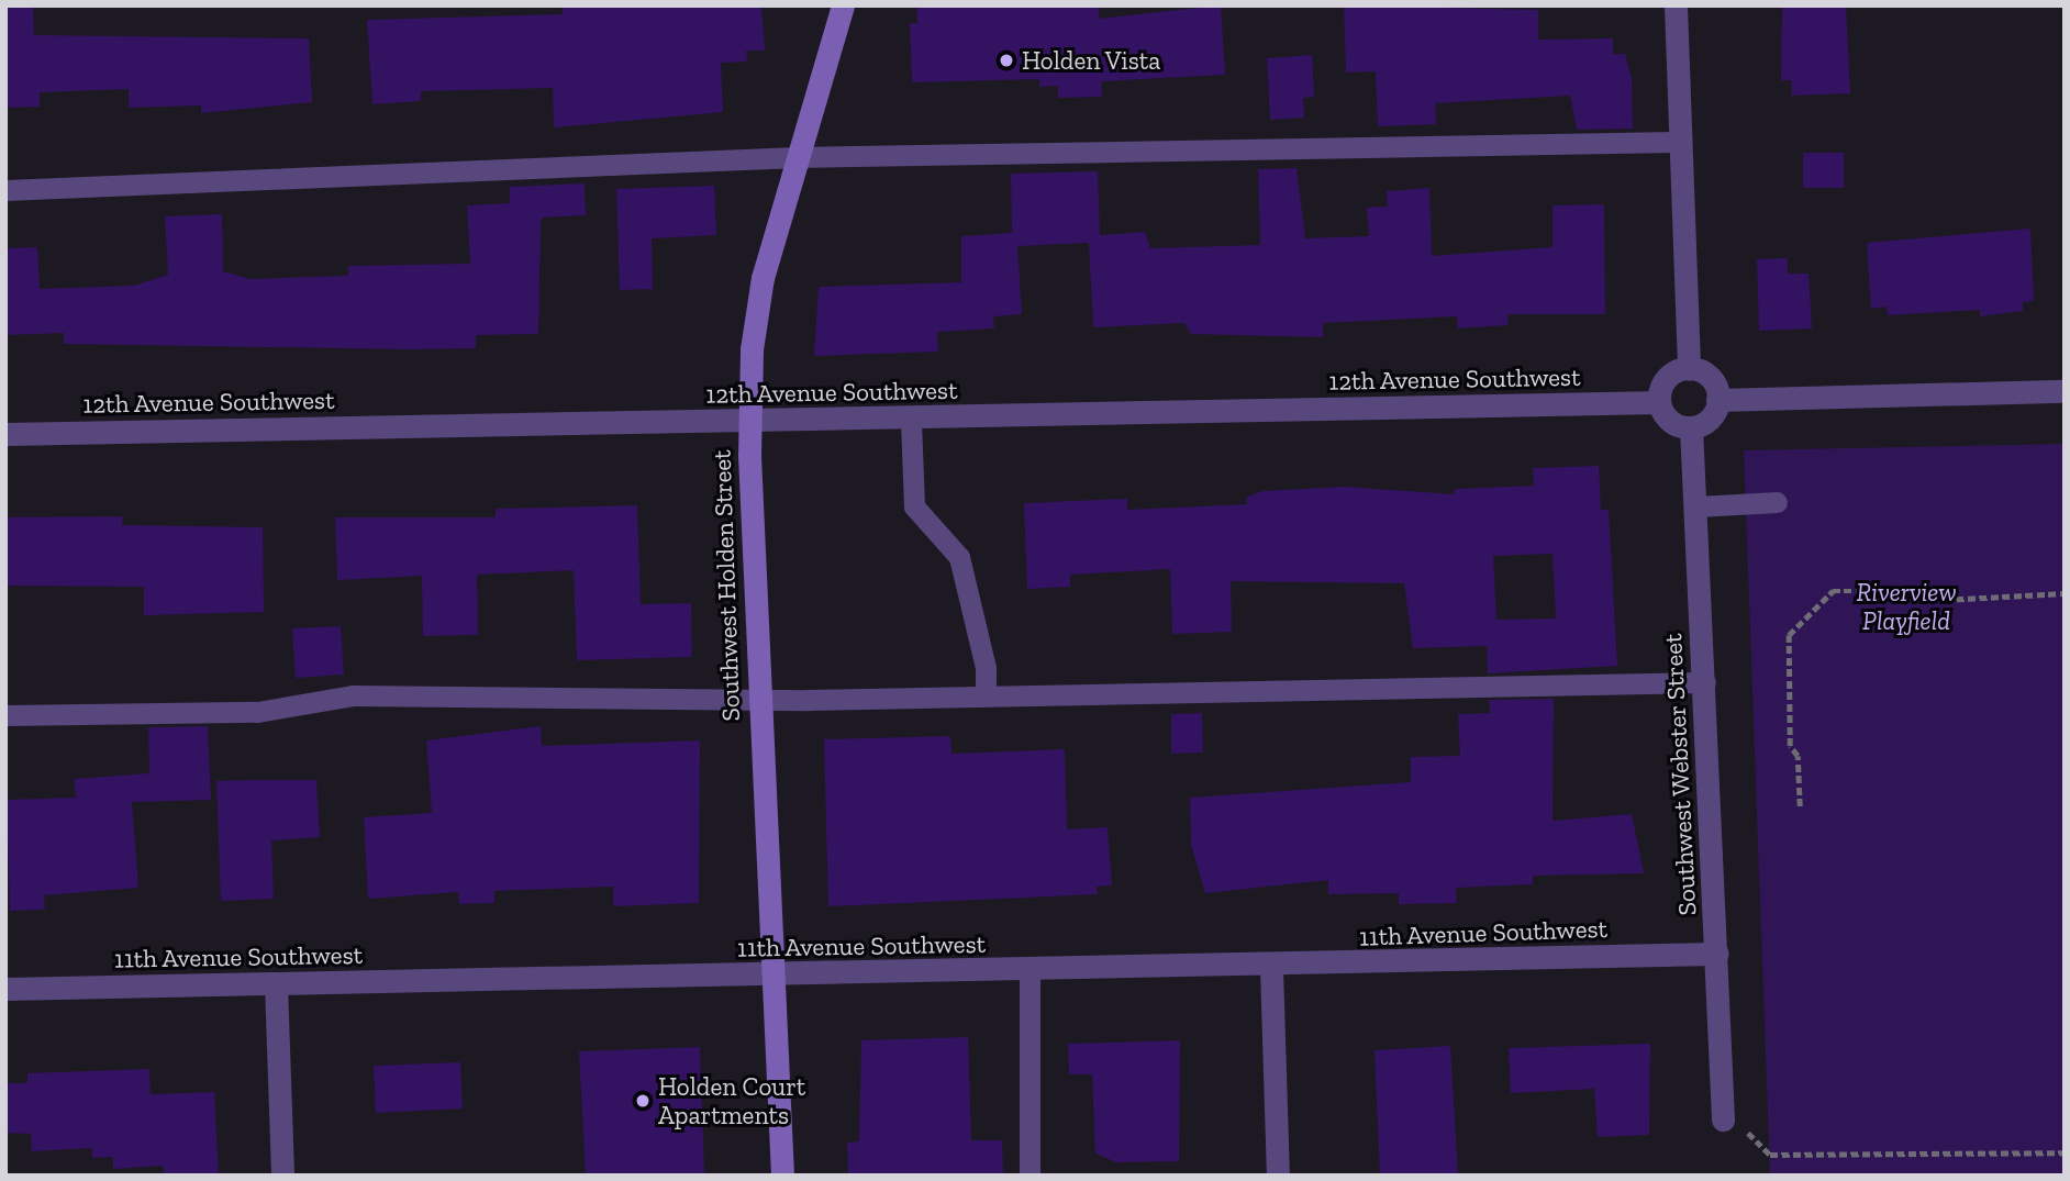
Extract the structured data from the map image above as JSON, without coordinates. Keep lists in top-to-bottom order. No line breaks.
{"streets":{"street":["12th Avenue Southwest","Southwest Holden Street","Southwest Webster Street","11th Avenue Southwest"]},"crossings":[["12th Avenue Southwest","Southwest Holden Street"],["12th Avenue Southwest","Southwest Webster Street"],["Southwest Holden Street","11th Avenue Southwest"],["Southwest Webster Street","11th Avenue Southwest"]],"parks":["Riverview Playfield"],"places":["Holden Vista","Holden Court Apartments"]}
